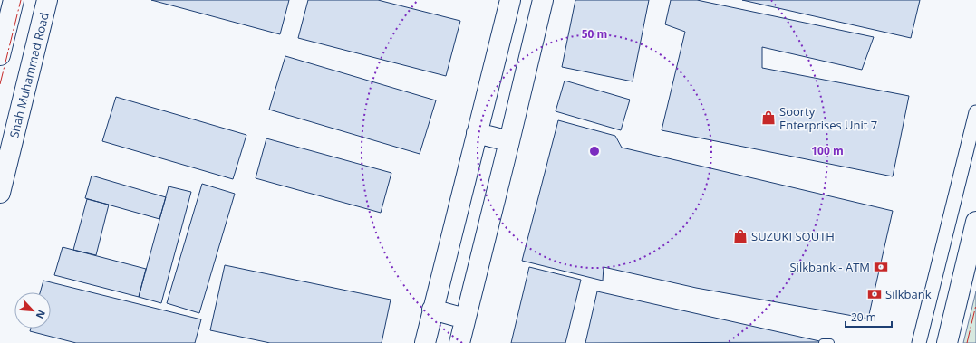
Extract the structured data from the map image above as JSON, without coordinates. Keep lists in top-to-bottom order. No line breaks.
{"streets":{"street":["Shah Muhammad Road"]},"places":{"shop":["Soorty Enterprises Unit 7","SUZUKI SOUTH"],"bank":["Silkbank - ATM","Silkbank"]},"scale_bar":"20 m","north":"bottom right","rings":["50 m","100 m"]}
